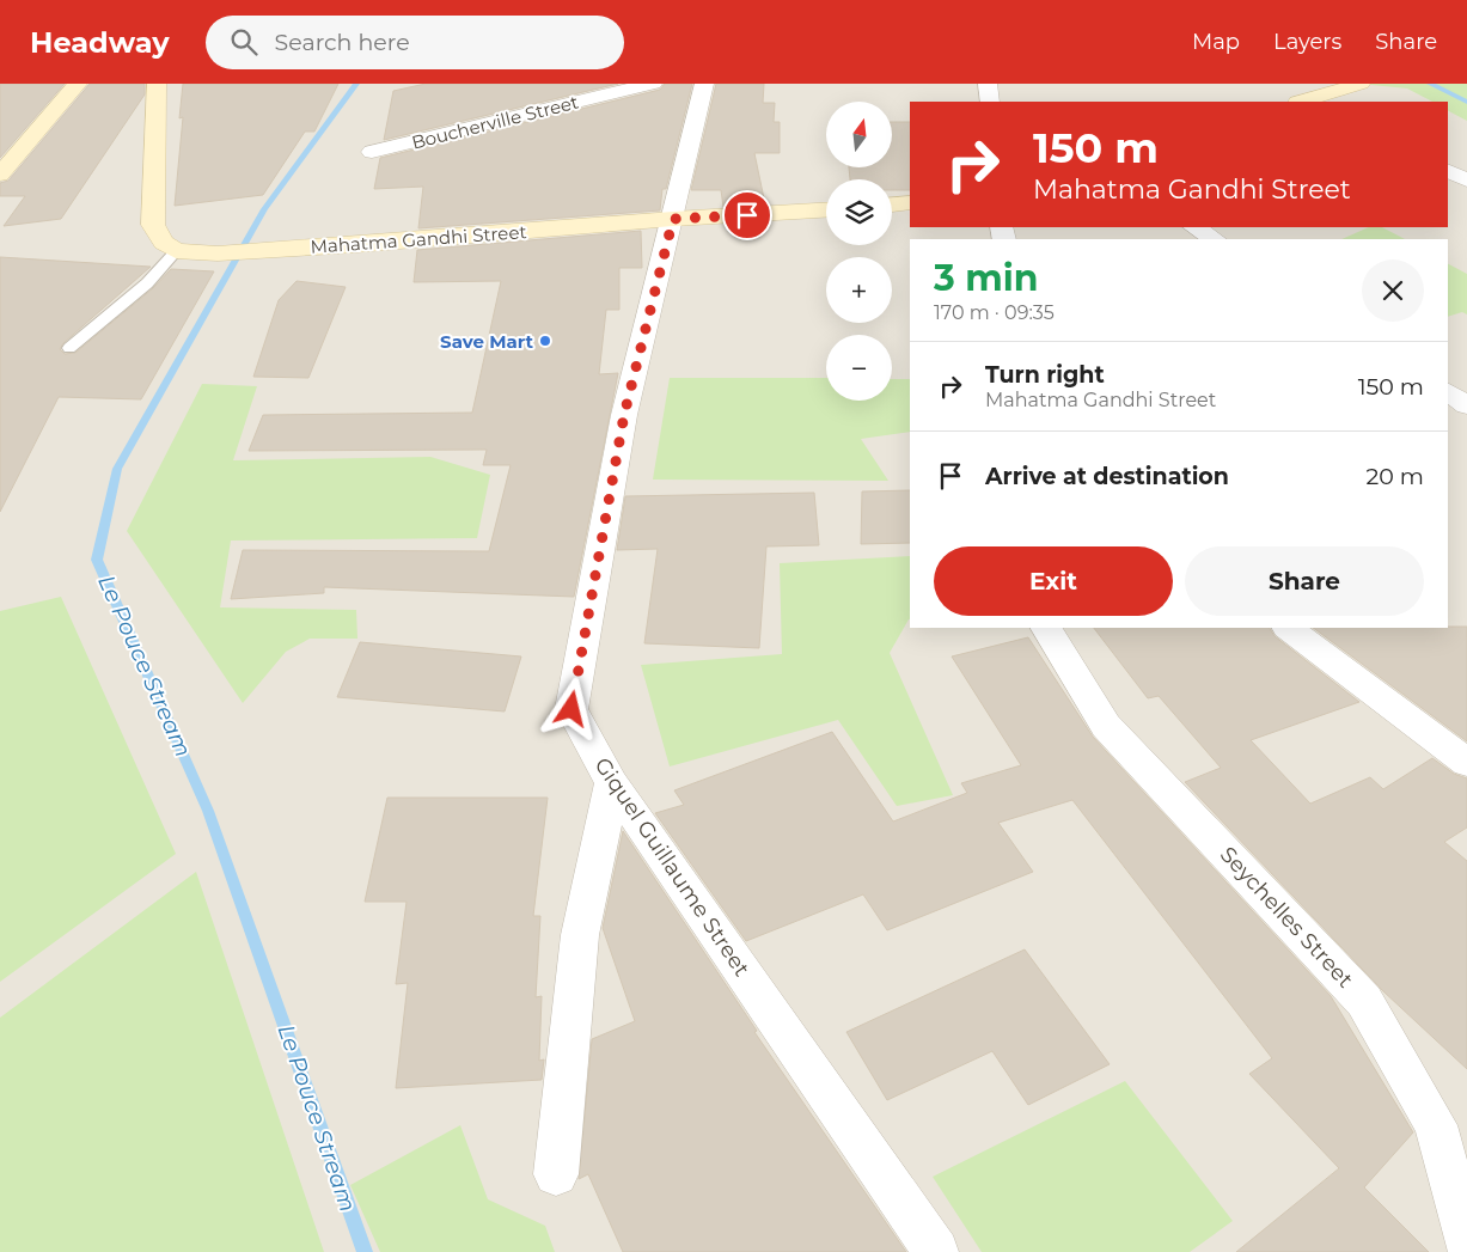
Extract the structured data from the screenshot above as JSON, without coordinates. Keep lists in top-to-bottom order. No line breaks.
{"streets":{"street":["Boucherville Street","Mahatma Gandhi Street","Giquel Guillaume Street","Seychelles Street"]},"crossings":[["Mahatma Gandhi Street","Giquel Guillaume Street"]],"water":["Le Pouce Stream"],"places":["Save Mart"],"north":"top","page":{"header":"Headway","search":"Search here","nav":["Map","Layers","Share"],"map_buttons":["+","−"],"turn":["150 m","Mahatma Gandhi Street"],"heading":["3 min","170 m · 09:35"],"list":[{"name":"Turn right","note":"Mahatma Gandhi Street","value":"150 m"},{"name":"Arrive at destination","value":"20 m"}],"buttons":["Exit","Share"]}}
